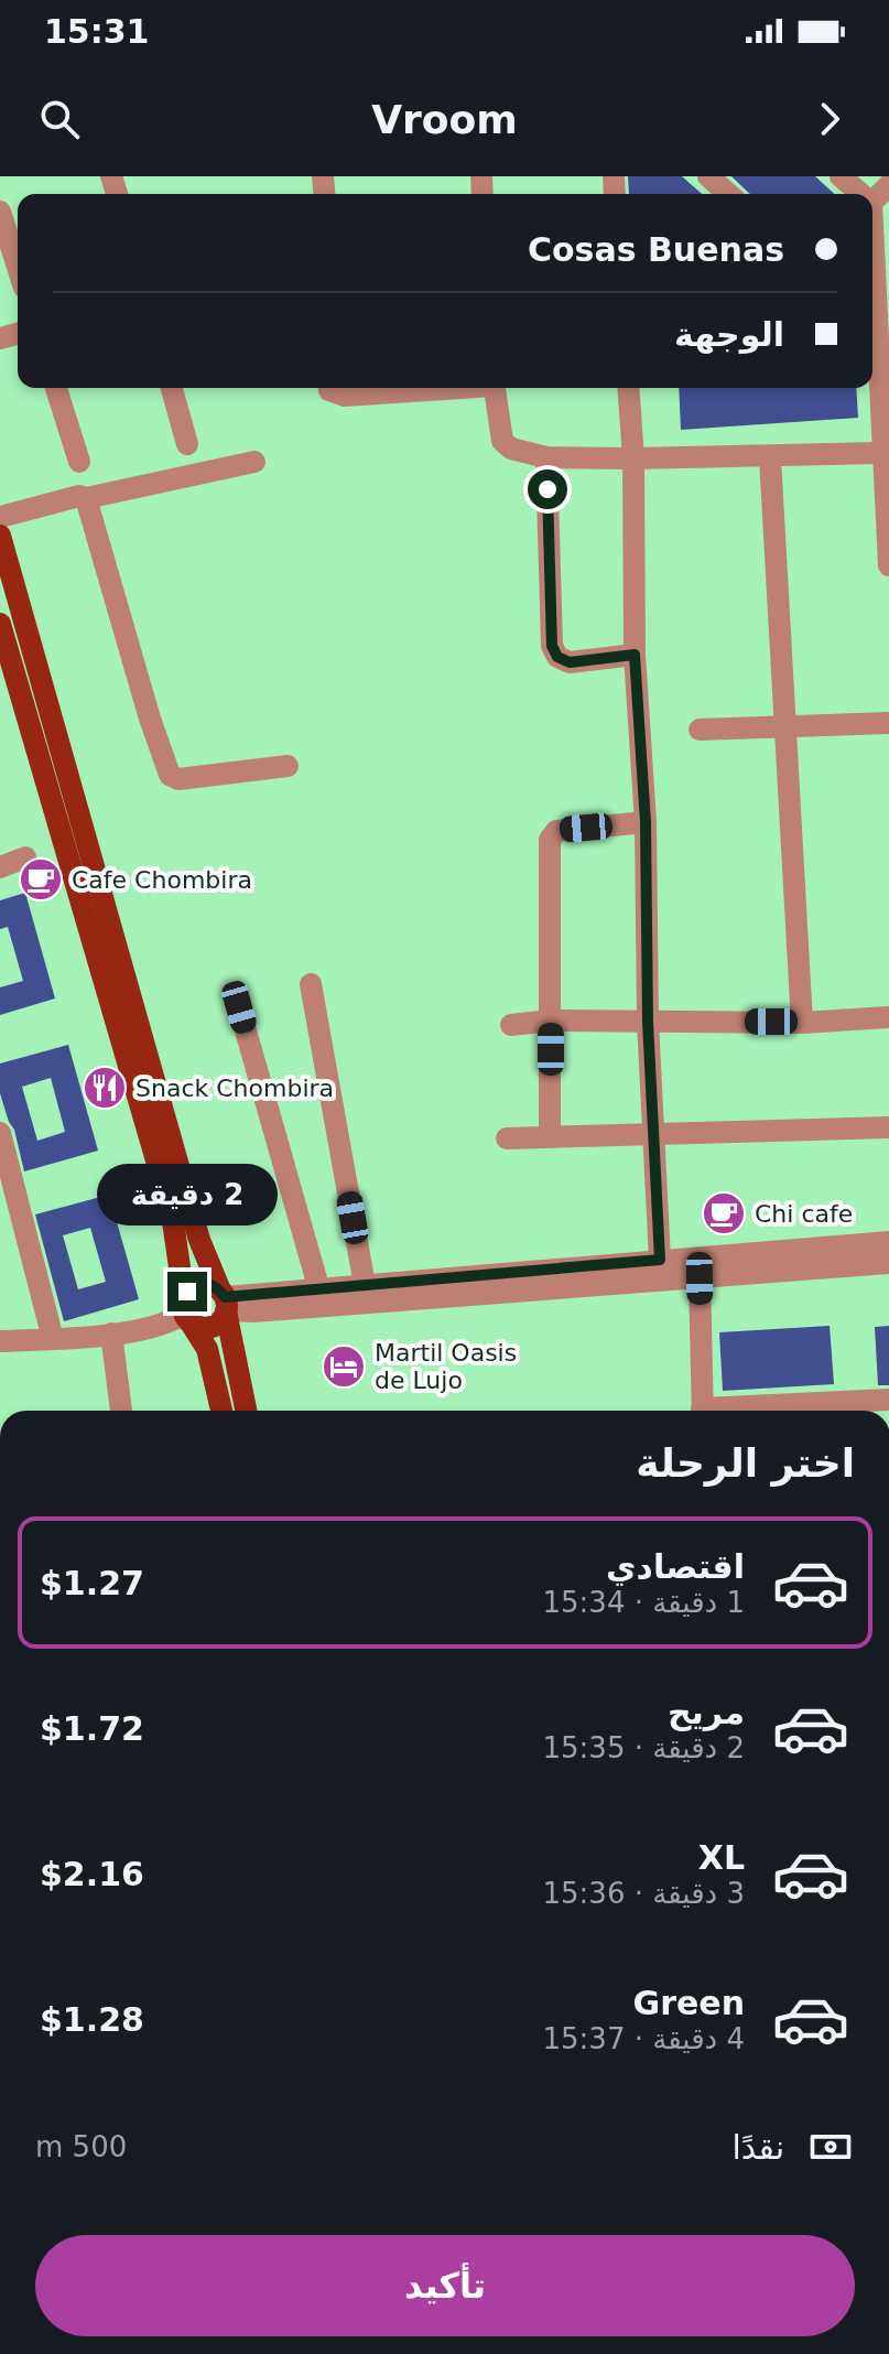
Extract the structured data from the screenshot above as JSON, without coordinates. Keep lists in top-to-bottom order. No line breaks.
{"places":{"cafe":["Cafe Chombira","Chi cafe"],"restaurant":["Snack Chombira"],"hotel":["Martil Oasis de Lujo"]},"page":{"status":"15:31","header":"Vroom","banner":["Cosas Buenas","الوجهة"],"bubble":"2 دقيقة","heading":"اختر الرحلة","list":[{"name":"اقتصادي","note":"1 دقيقة · 15:34","value":"$1.27"},{"name":"مريح","note":"2 دقيقة · 15:35","value":"$1.72"},{"name":"XL","note":"3 دقيقة · 15:36","value":"$2.16"},{"name":"Green","note":"4 دقيقة · 15:37","value":"$1.28"}],"pay":["نقدًا","500 m"],"buttons":"تأكيد"}}
